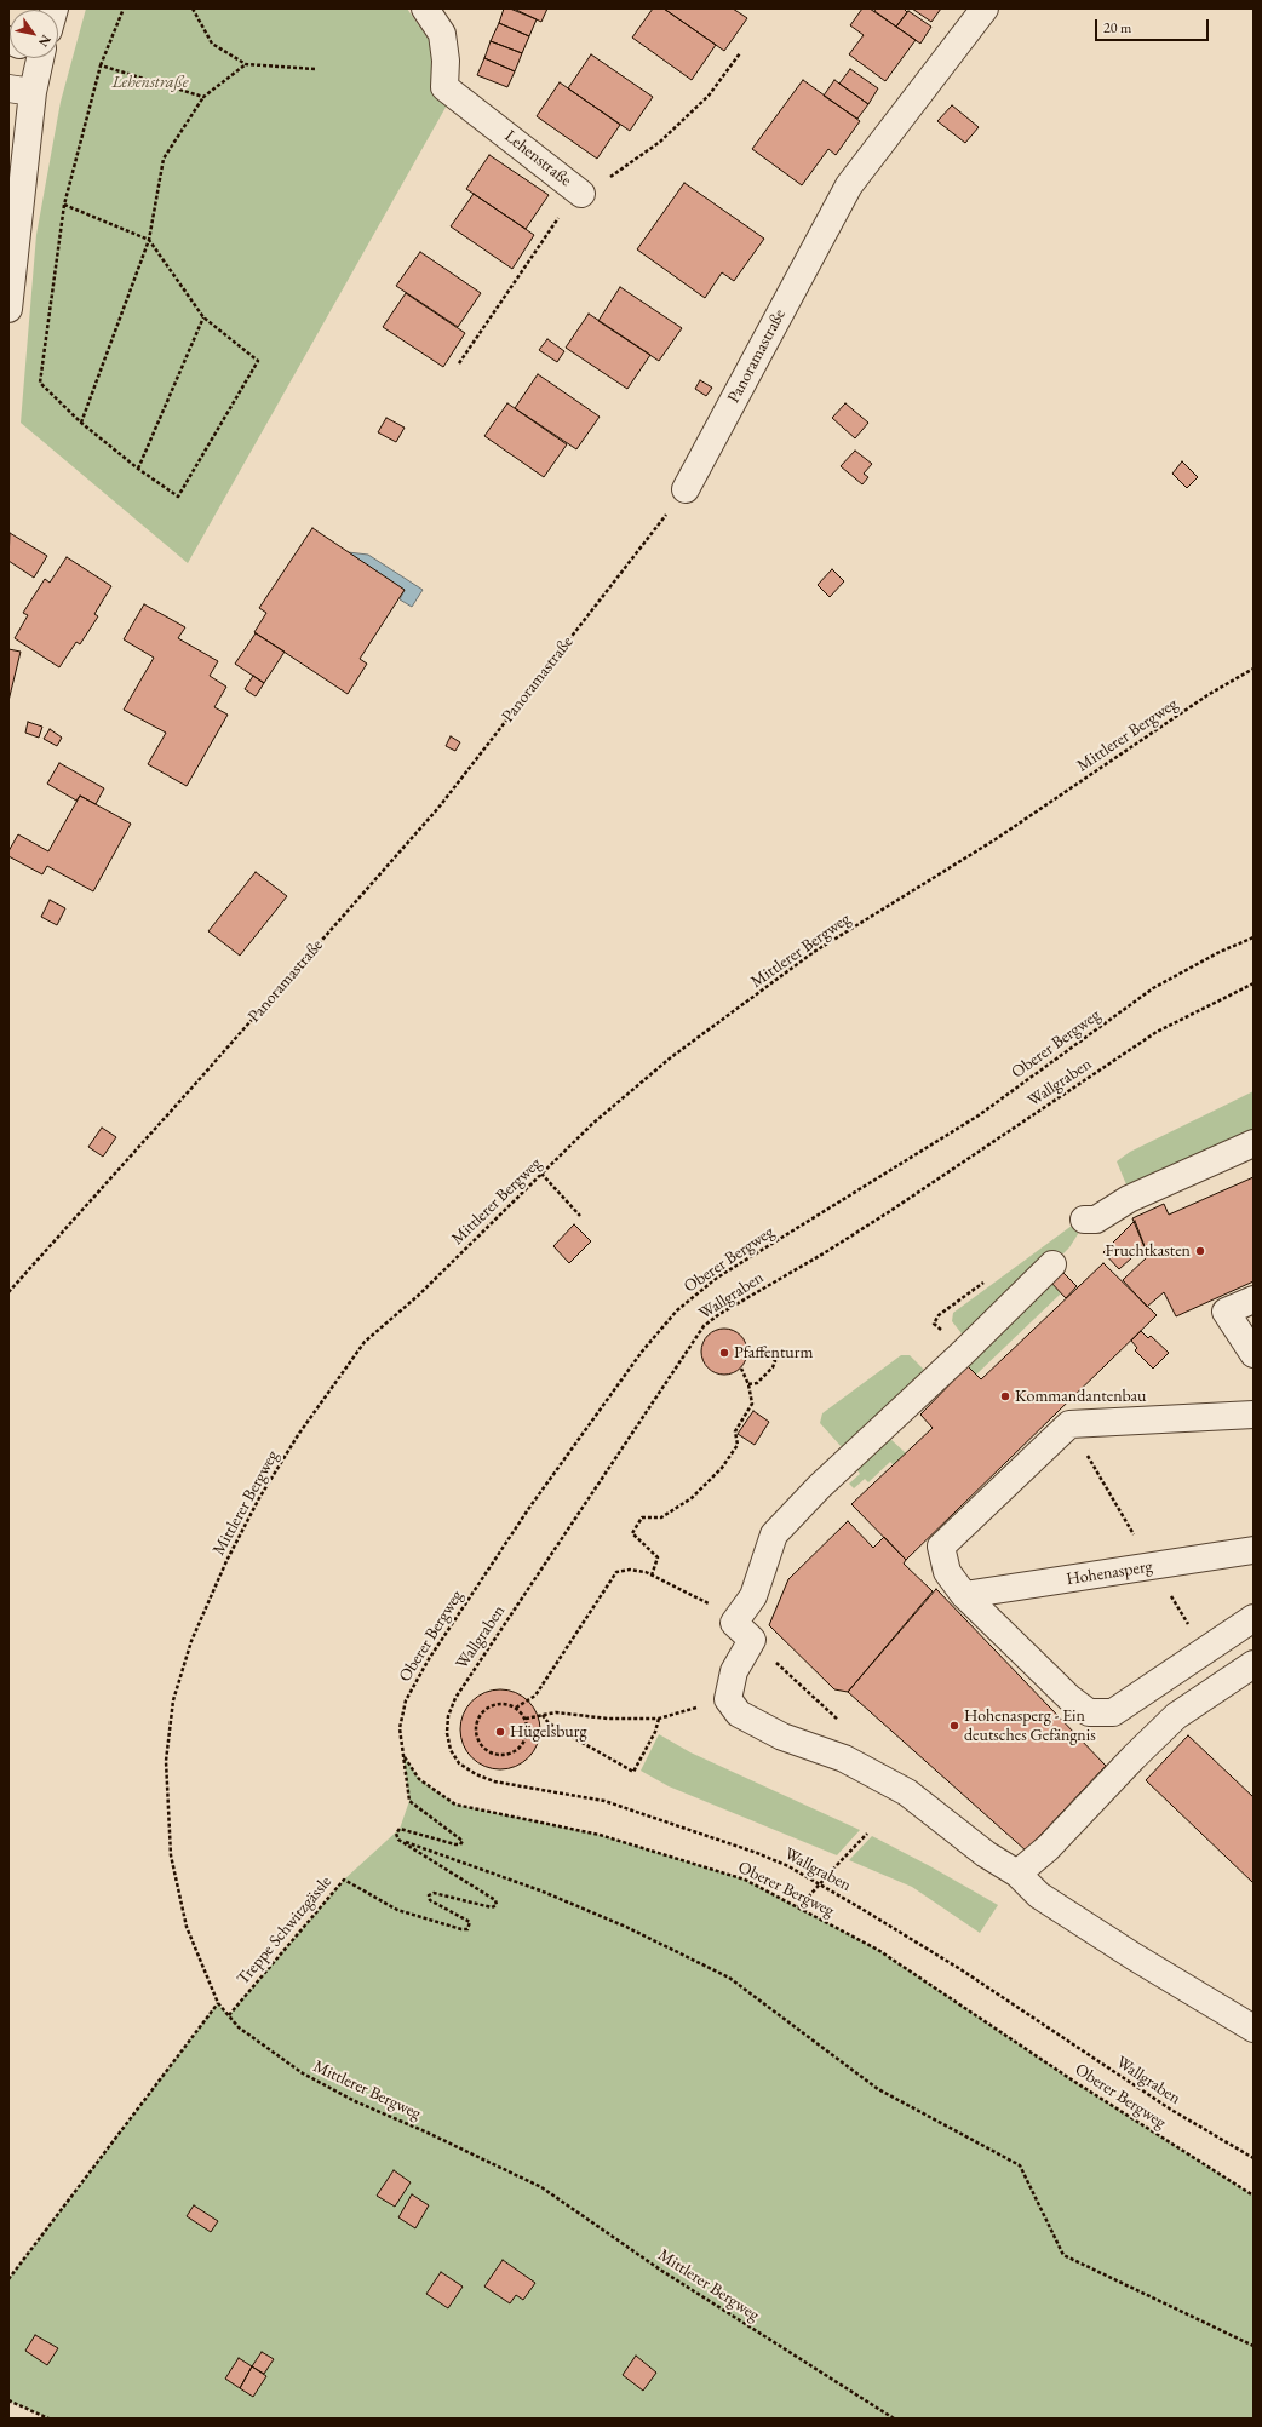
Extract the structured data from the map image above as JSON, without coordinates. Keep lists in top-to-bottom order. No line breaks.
{"streets":{"street":["Lehenstraße","Panoramastraße","Hohenasperg"],"path":["Mittlerer Bergweg","Oberer Bergweg","Wallgraben","Treppe Schwitzgässle"]},"crossings":[["Mittlerer Bergweg","Treppe Schwitzgässle"]],"parks":["Lehenstraße"],"places":["Fruchtkasten","Pfaffenturm","Kommandantenbau","Hohenasperg - Ein deutsches Gefängnis","Hügelsburg"],"scale_bar":"20 m","north":"bottom right"}
